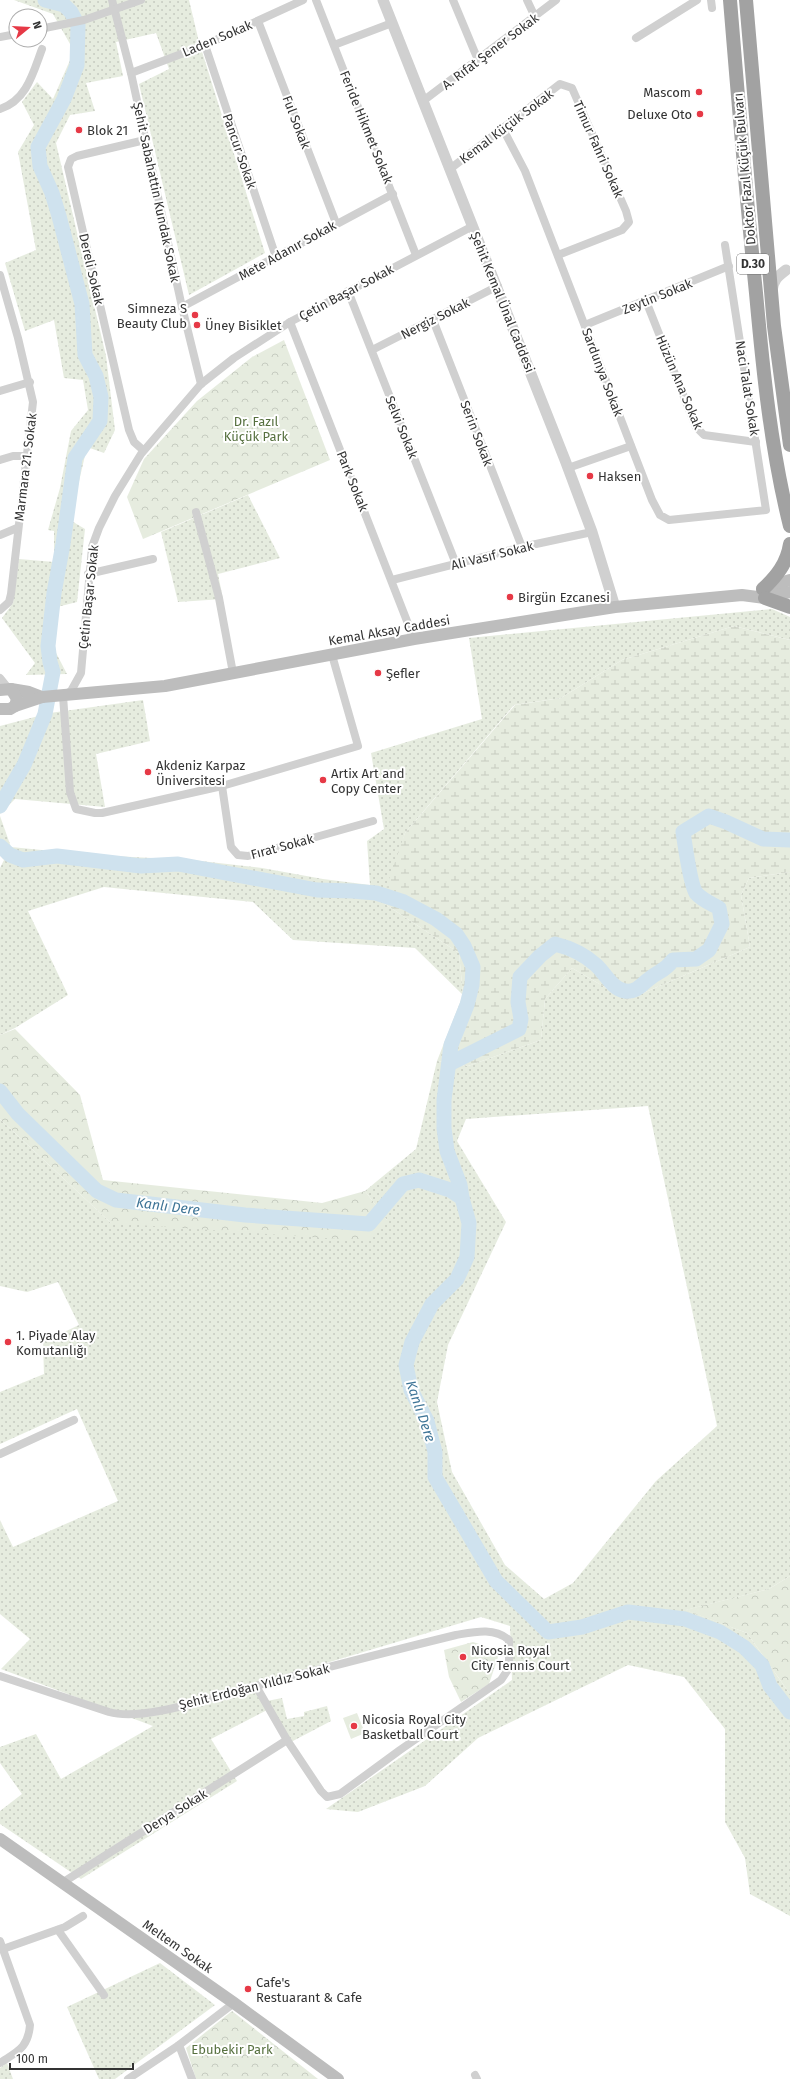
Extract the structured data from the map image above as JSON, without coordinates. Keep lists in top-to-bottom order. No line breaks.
{"streets":{"highway":["Doktor Fazıl Küçük Bulvarı","D.30"],"main road":["Kemal Aksay Caddesi","Meltem Sokak"],"street":["Laden Sokak","A. Rıfat Şener Sokak","Ful Sokak","Kemal Küçük Sokak","Feride Hikmet Sokak","Timur Fahri Sokak","Pancur Sokak","Şehit Sabahattin Kundak Sokak","Mete Adanır Sokak","Dereli Sokak","Çetin Başar Sokak","Zeytin Sokak","Şehit Kemal Ünal Caddesi","Nergiz Sokak","Sardunya Sokak","Hüzün Ana Sokak","Naci Talat Sokak","Selvi Sokak","Serin Sokak","Marmara 21. Sokak","Park Sokak","Ali Vasıf Sokak","Fırat Sokak","Şehit Erdoğan Yıldız Sokak","Derya Sokak"]},"crossings":[["Laden Sokak","Ful Sokak"],["Laden Sokak","Pancur Sokak"],["Laden Sokak","Şehit Sabahattin Kundak Sokak"],["A. Rıfat Şener Sokak","Şehit Kemal Ünal Caddesi"],["Ful Sokak","Mete Adanır Sokak"],["Kemal Küçük Sokak","Timur Fahri Sokak"],["Kemal Küçük Sokak","Şehit Kemal Ünal Caddesi"],["Kemal Küçük Sokak","Sardunya Sokak"],["Feride Hikmet Sokak","Mete Adanır Sokak"],["Feride Hikmet Sokak","Çetin Başar Sokak"],["Timur Fahri Sokak","Sardunya Sokak"],["Pancur Sokak","Mete Adanır Sokak"],["Şehit Sabahattin Kundak Sokak","Mete Adanır Sokak"],["Şehit Sabahattin Kundak Sokak","Dereli Sokak"],["Şehit Sabahattin Kundak Sokak","Çetin Başar Sokak"],["Dereli Sokak","Çetin Başar Sokak"],["Çetin Başar Sokak","Şehit Kemal Ünal Caddesi"],["Çetin Başar Sokak","Selvi Sokak"],["Çetin Başar Sokak","Park Sokak"],["Çetin Başar Sokak","Kemal Aksay Caddesi"],["Zeytin Sokak","Sardunya Sokak"],["Zeytin Sokak","Hüzün Ana Sokak"],["Zeytin Sokak","Naci Talat Sokak"],["Şehit Kemal Ünal Caddesi","Nergiz Sokak"],["Şehit Kemal Ünal Caddesi","Ali Vasıf Sokak"],["Şehit Kemal Ünal Caddesi","Kemal Aksay Caddesi"],["Nergiz Sokak","Selvi Sokak"],["Nergiz Sokak","Serin Sokak"],["Sardunya Sokak","Naci Talat Sokak"],["Hüzün Ana Sokak","Naci Talat Sokak"],["Selvi Sokak","Ali Vasıf Sokak"],["Serin Sokak","Ali Vasıf Sokak"],["Park Sokak","Ali Vasıf Sokak"],["Park Sokak","Kemal Aksay Caddesi"],["Şehit Erdoğan Yıldız Sokak","Derya Sokak"],["Derya Sokak","Meltem Sokak"]],"water":["Kanlı Dere"],"parks":["Dr. Fazıl Küçük Park","Ebubekir Park"],"places":["Mascom","Deluxe Oto","Blok 21","Simneza S Beauty Club","Üney Bisiklet","Haksen","Birgün Ezcanesi","Şefler","Akdeniz Karpaz Üniversitesi","Artix Art and Copy Center","1. Piyade Alay Komutanlığı","Nicosia Royal City Tennis Court","Nicosia Royal City Basketball Court","Cafe's Restuarant & Cafe"],"scale_bar":"100 m","north":"right"}
